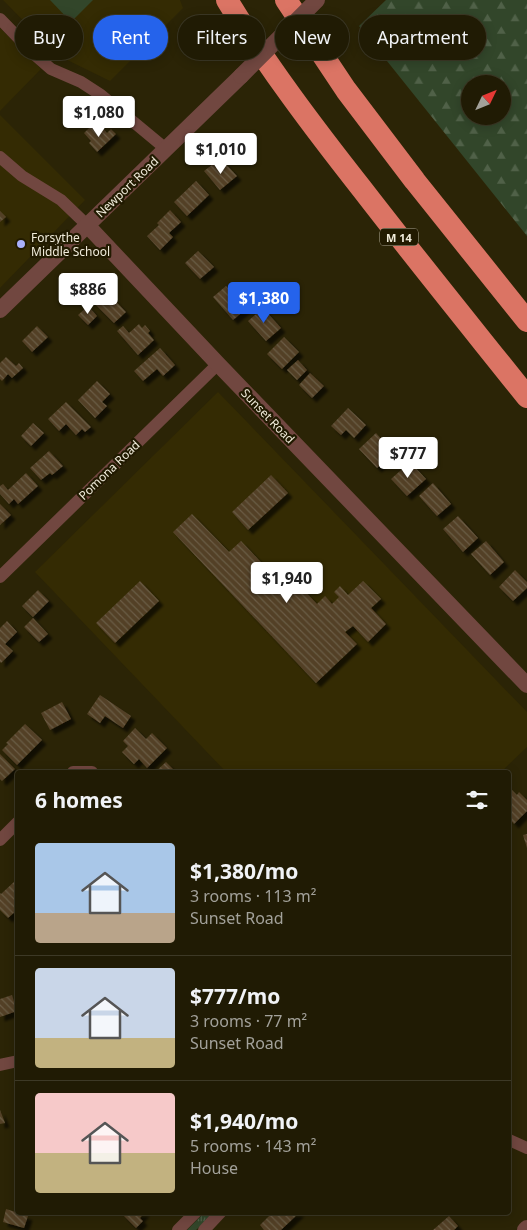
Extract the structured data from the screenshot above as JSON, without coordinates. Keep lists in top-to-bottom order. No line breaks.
{"streets":{"highway":["M 14"],"street":["Newport Road","Sunset Road","Pomona Road"]},"crossings":[["Newport Road","Sunset Road"],["Sunset Road","Pomona Road"]],"places":["Forsythe Middle School"],"north":"top right","page":{"chip":["Buy","Rent","Filters","New","Apartment"],"price":["$1,080","$1,010","$886","$1,380","$777","$1,940"],"heading":"6 homes","list":[{"name":"$1,380/mo","note":"3 rooms · 113 m² · Sunset Road"},{"name":"$777/mo","note":"3 rooms · 77 m² · Sunset Road"},{"name":"$1,940/mo","note":"5 rooms · 143 m² · House"}]}}
